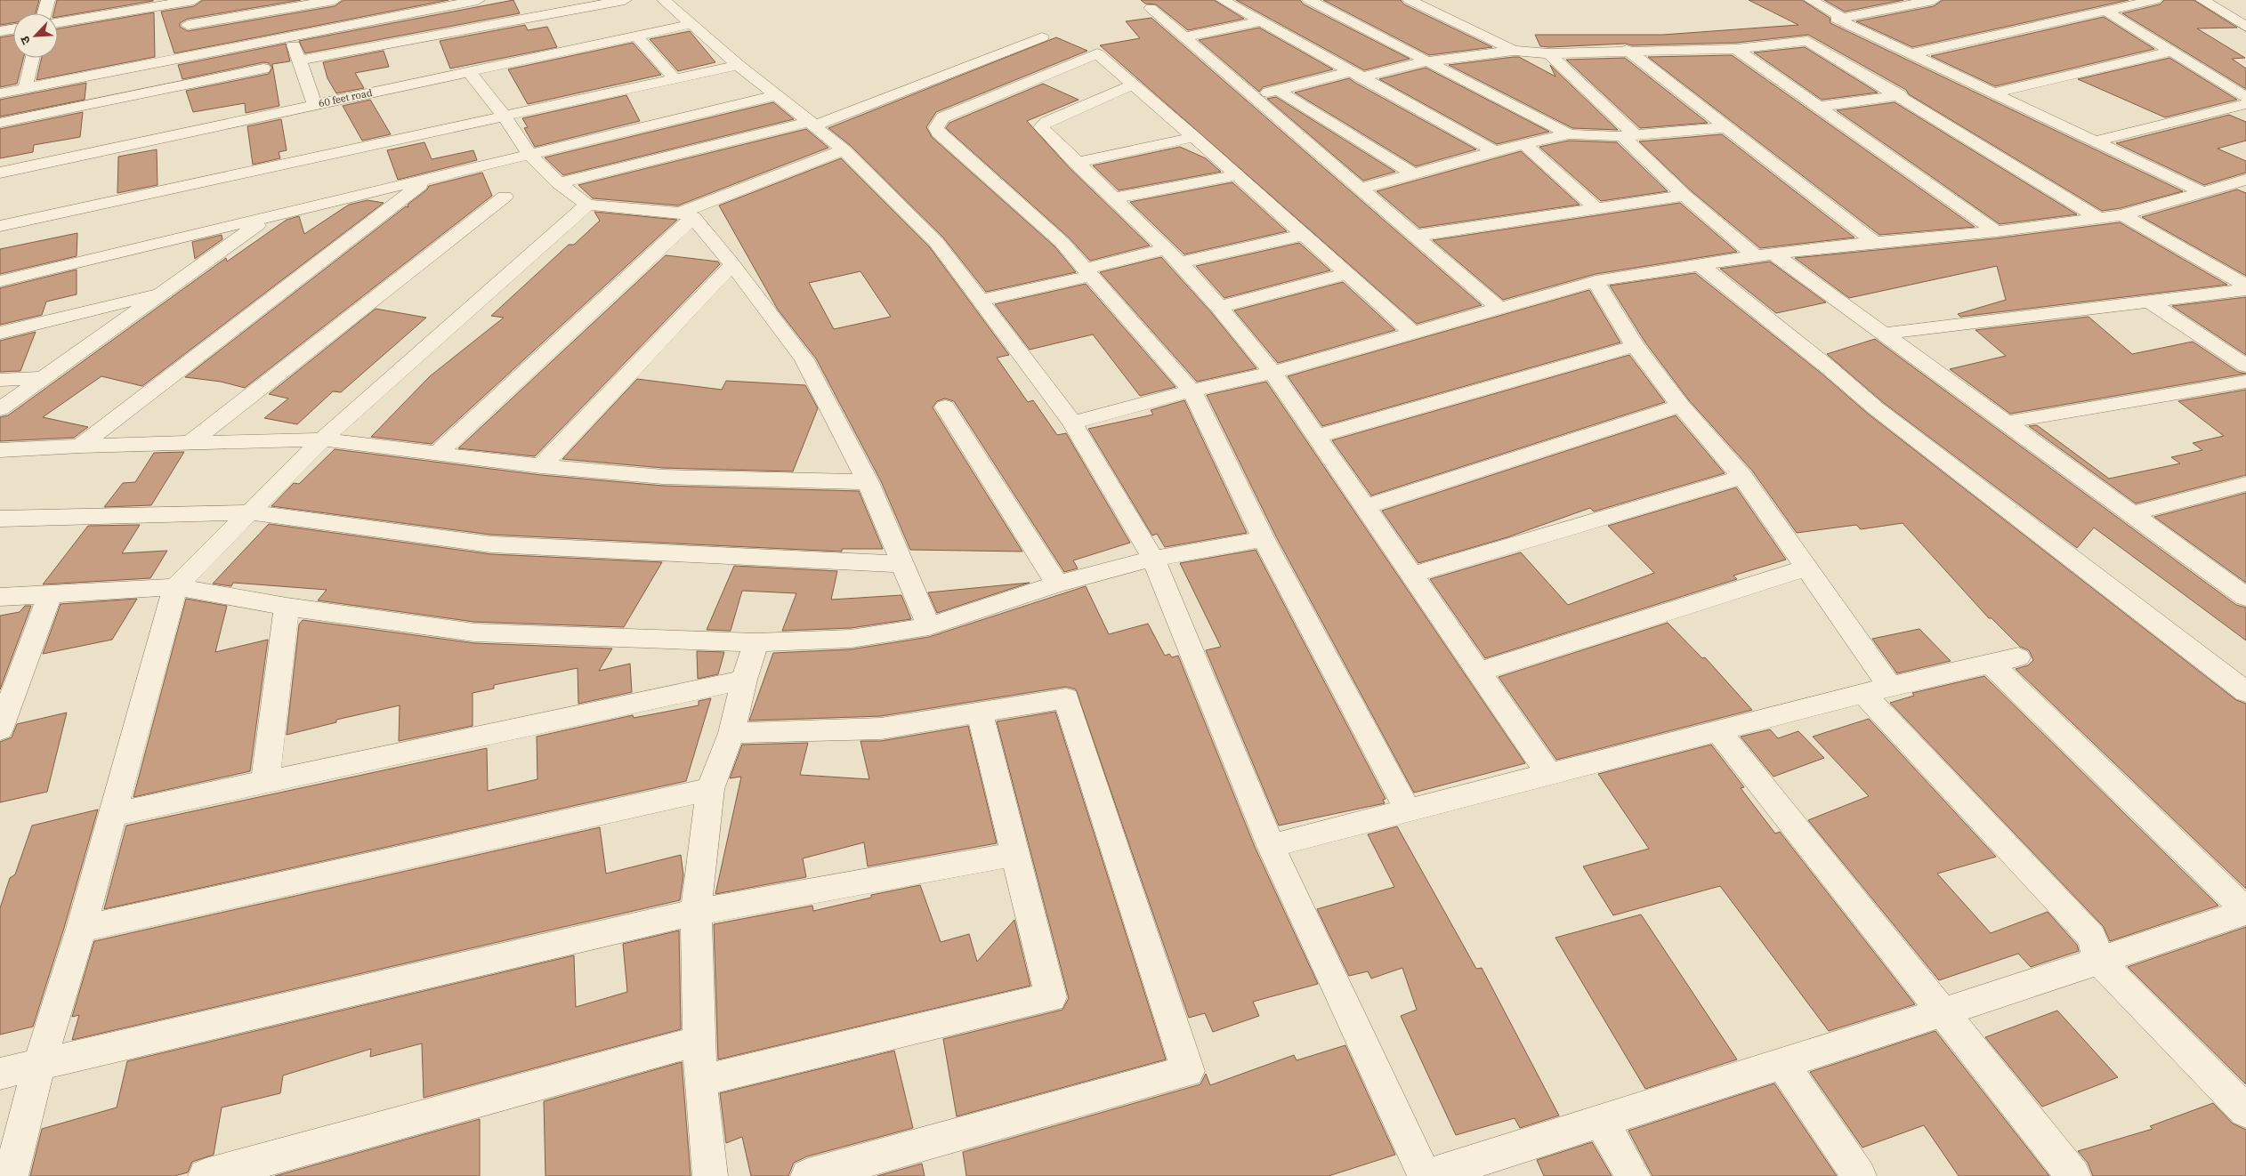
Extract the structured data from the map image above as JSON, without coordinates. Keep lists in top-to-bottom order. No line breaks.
{"streets":{"street":["60 feet road"]},"north":"bottom left"}
